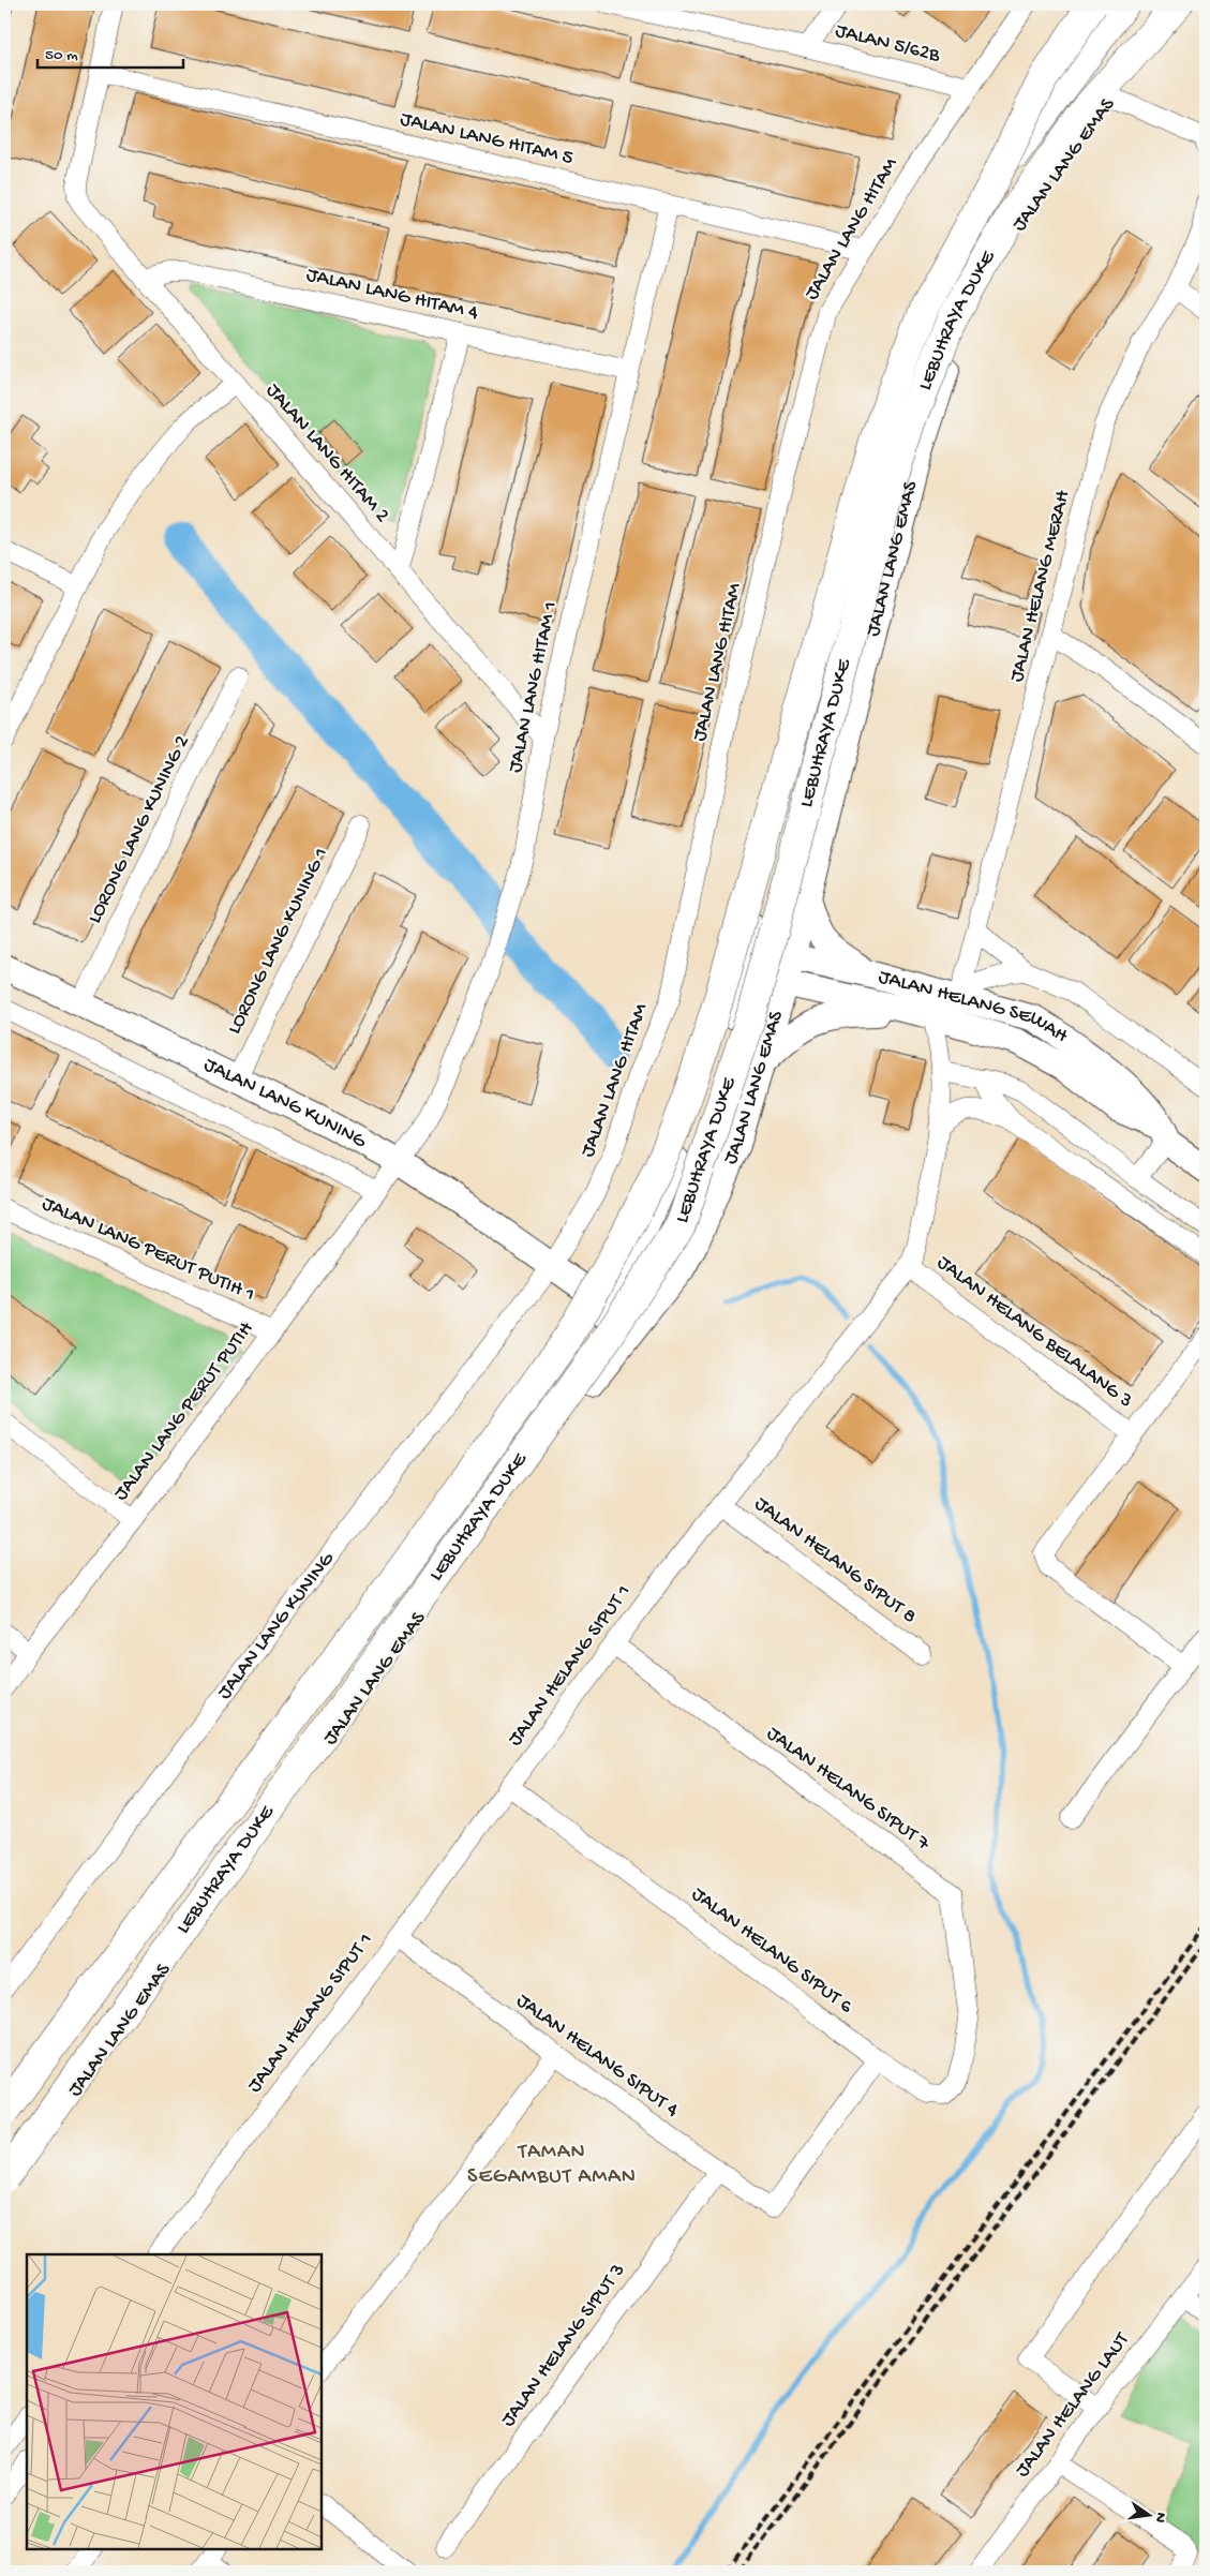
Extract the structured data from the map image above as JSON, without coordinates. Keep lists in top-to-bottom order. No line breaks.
{"streets":{"highway":["LEBUHRAYA DUKE"],"main road":["JALAN LANG EMAS","JALAN HELANG SEWAH","JALAN LANG KUNING"],"street":["JALAN 5/62B","JALAN LANG HITAM 5","JALAN LANG HITAM","JALAN LANG HITAM 4","JALAN LANG HITAM 2","JALAN HELANG MERAH","JALAN LANG HITAM 1","LORONG LANG KUNING 2","LORONG LANG KUNING 1","JALAN LANG PERUT PUTIH 1","JALAN HELANG BELALANG 3","JALAN LANG PERUT PUTIH","JALAN HELANG SIPUT 8","JALAN HELANG SIPUT 1","JALAN HELANG SIPUT 7","JALAN HELANG SIPUT 6","JALAN HELANG SIPUT 4","JALAN HELANG SIPUT 3","JALAN HELANG LAUT"]},"crossings":[["JALAN 5/62B","JALAN LANG HITAM"],["JALAN LANG HITAM 5","JALAN LANG HITAM"],["JALAN LANG HITAM 5","JALAN LANG HITAM 2"],["JALAN LANG HITAM 5","JALAN LANG HITAM 1"],["JALAN LANG EMAS","LEBUHRAYA DUKE"],["JALAN LANG EMAS","JALAN HELANG SEWAH"],["JALAN LANG EMAS","JALAN LANG KUNING"],["JALAN LANG HITAM","JALAN LANG KUNING"],["JALAN LANG HITAM 4","JALAN LANG HITAM 2"],["JALAN LANG HITAM 4","JALAN LANG HITAM 1"],["JALAN LANG HITAM 2","JALAN LANG HITAM 1"],["JALAN HELANG MERAH","JALAN HELANG SEWAH"],["JALAN LANG HITAM 1","JALAN LANG KUNING"],["JALAN LANG HITAM 1","JALAN LANG PERUT PUTIH"],["LORONG LANG KUNING 2","JALAN LANG KUNING"],["LORONG LANG KUNING 1","JALAN LANG KUNING"],["JALAN HELANG SEWAH","JALAN HELANG SIPUT 1"],["JALAN LANG KUNING","JALAN LANG PERUT PUTIH"],["JALAN LANG PERUT PUTIH 1","JALAN LANG PERUT PUTIH"],["JALAN HELANG BELALANG 3","JALAN HELANG SIPUT 1"],["JALAN HELANG SIPUT 8","JALAN HELANG SIPUT 1"],["JALAN HELANG SIPUT 1","JALAN HELANG SIPUT 7"],["JALAN HELANG SIPUT 1","JALAN HELANG SIPUT 6"],["JALAN HELANG SIPUT 1","JALAN HELANG SIPUT 4"],["JALAN HELANG SIPUT 7","JALAN HELANG SIPUT 6"],["JALAN HELANG SIPUT 6","JALAN HELANG SIPUT 4"],["JALAN HELANG SIPUT 4","JALAN HELANG SIPUT 3"]],"districts":["TAMAN SEGAMBUT AMAN"],"scale_bar":"50 m","north":"right"}
